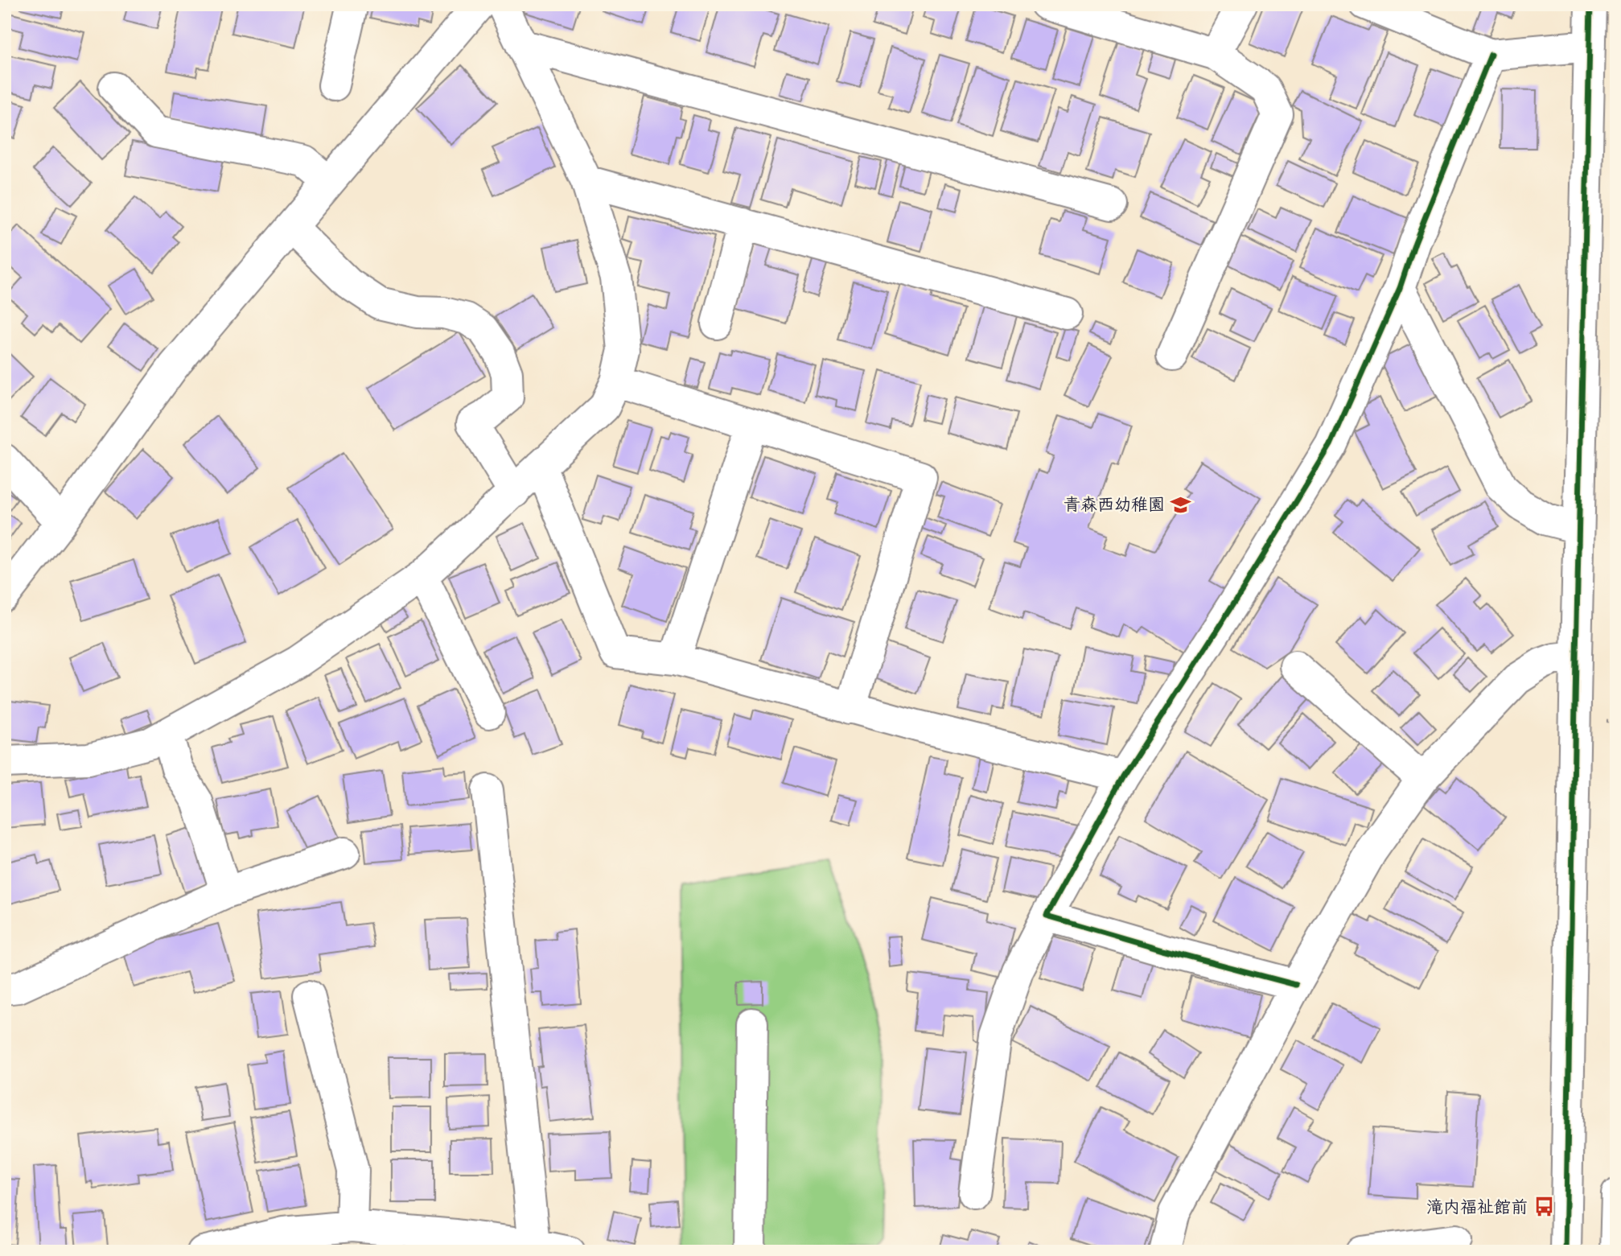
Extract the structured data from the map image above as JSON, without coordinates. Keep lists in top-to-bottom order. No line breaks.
{"places":{"school or university":["青森西幼稚園"],"bus stop":["滝内福祉館前"]}}
